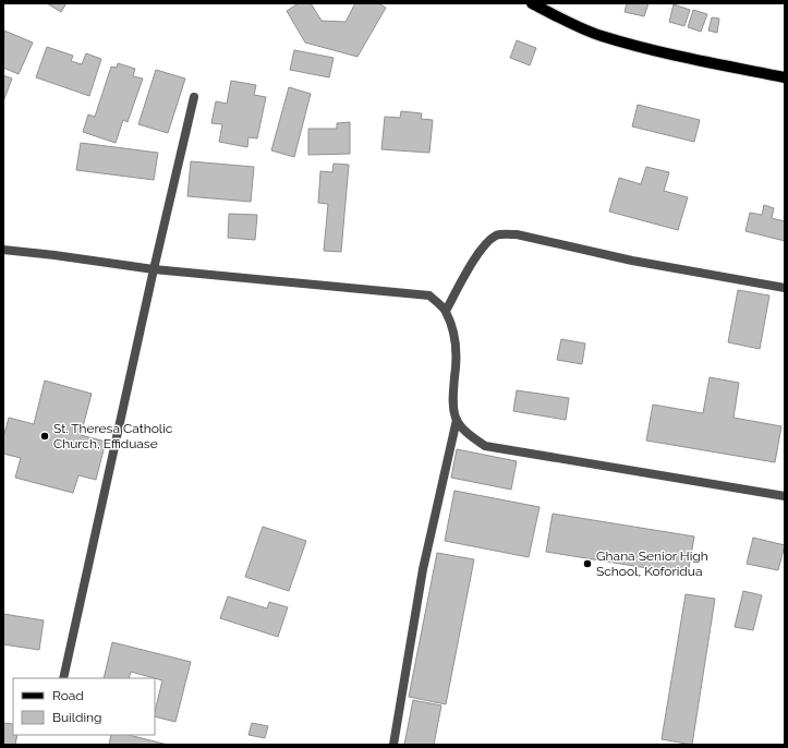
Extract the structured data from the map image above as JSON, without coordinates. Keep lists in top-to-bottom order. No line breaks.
{"places":["St. Theresa Catholic Church, Effiduase","Ghana Senior High School, Koforidua"],"legend":["Road","Building"]}
